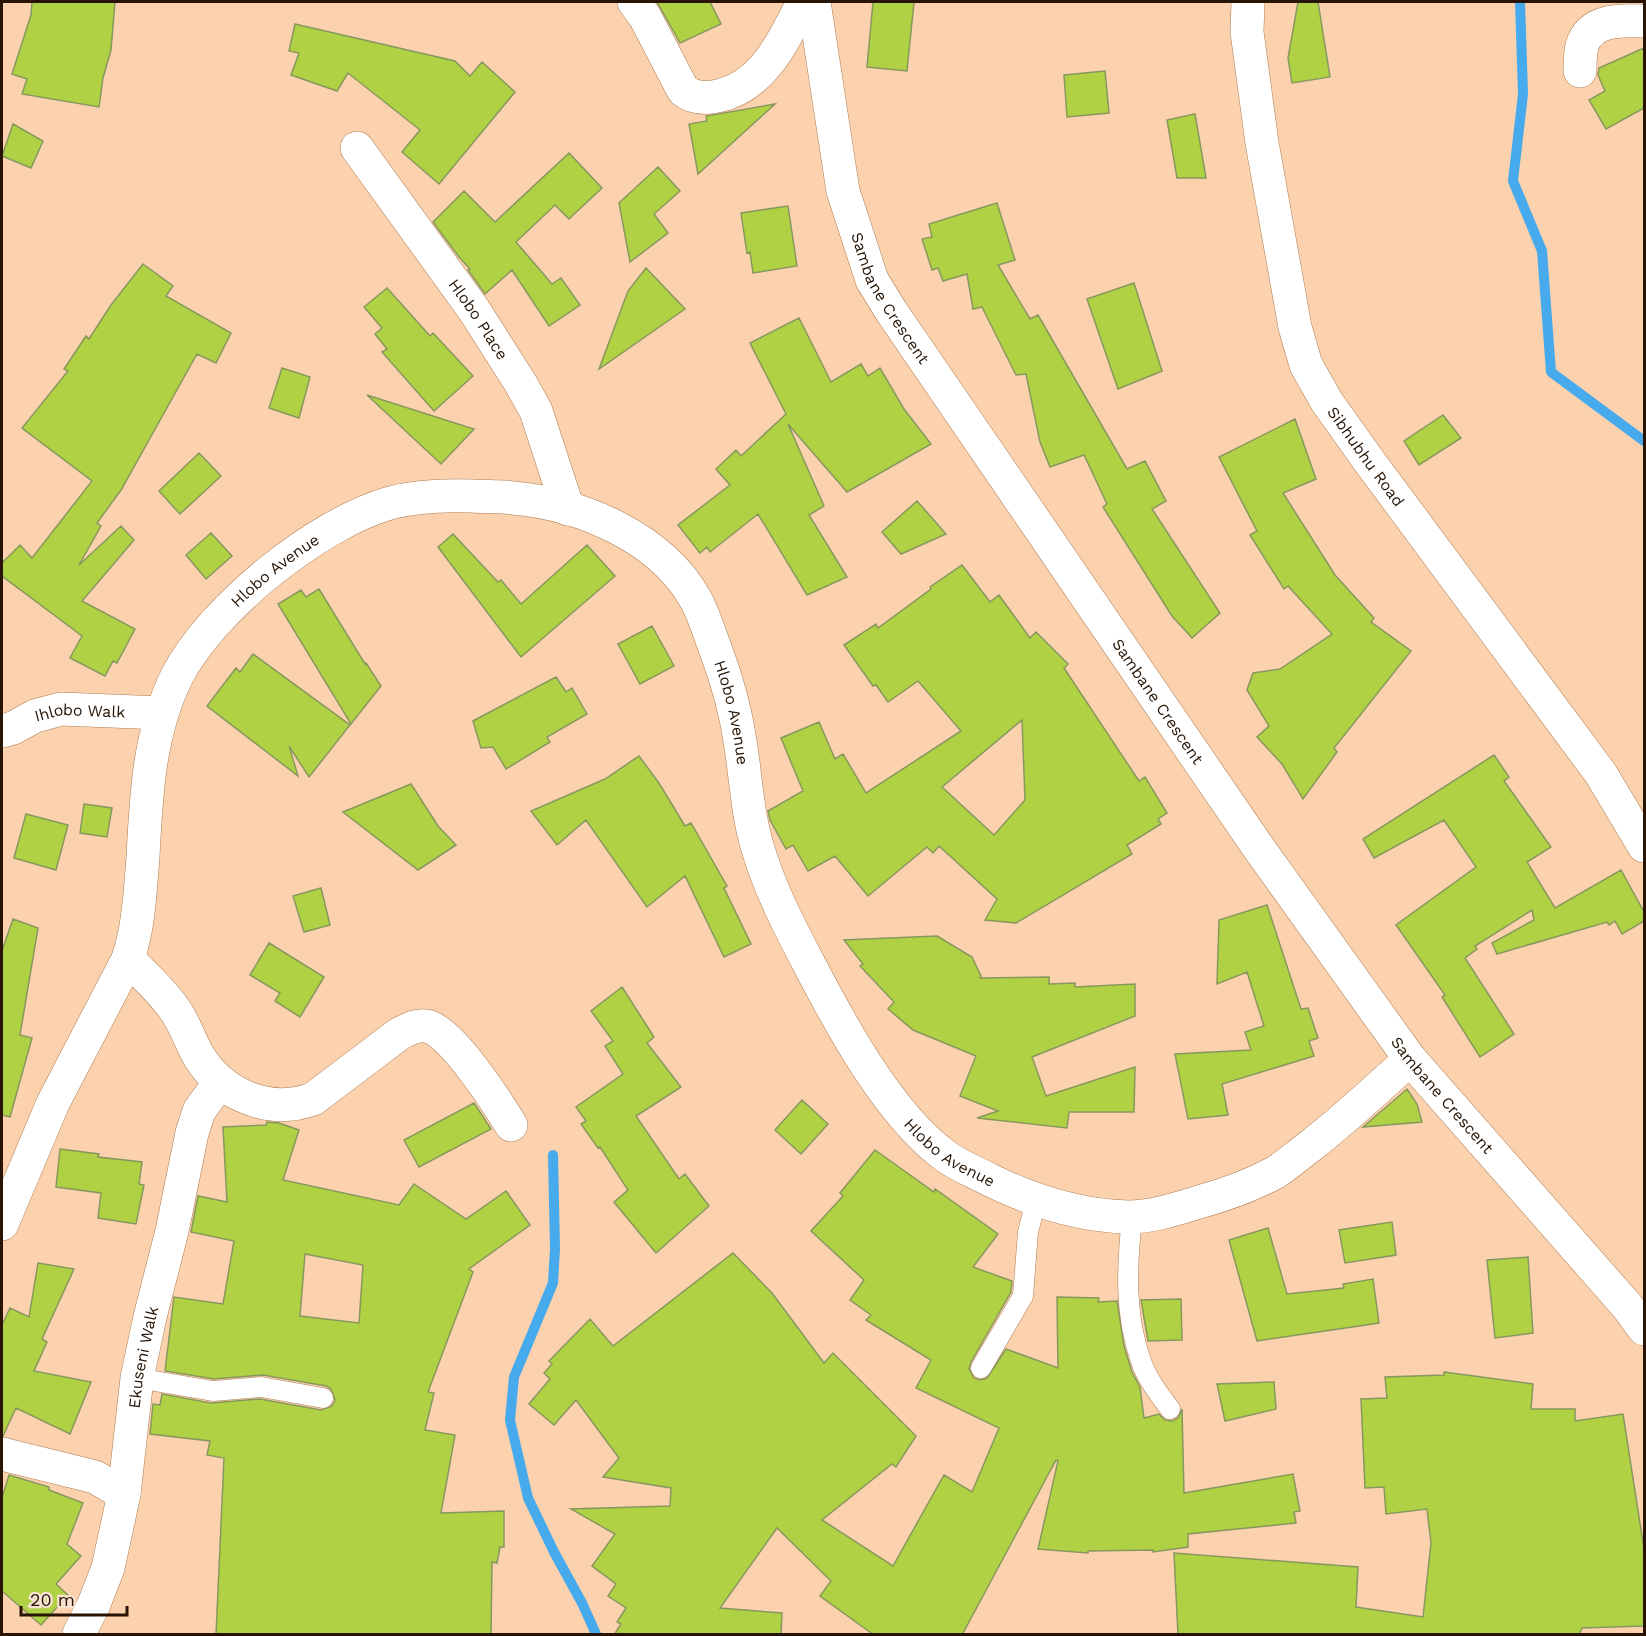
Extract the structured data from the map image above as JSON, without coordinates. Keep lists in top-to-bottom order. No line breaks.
{"streets":{"street":["Sambane Crescent","Hlobo Place","Sibhubhu Road","Hlobo Avenue","Ihlobo Walk","Ekuseni Walk"]},"crossings":[["Sambane Crescent","Hlobo Avenue"],["Hlobo Place","Hlobo Avenue"],["Hlobo Avenue","Ihlobo Walk"]],"scale_bar":"20 m"}
